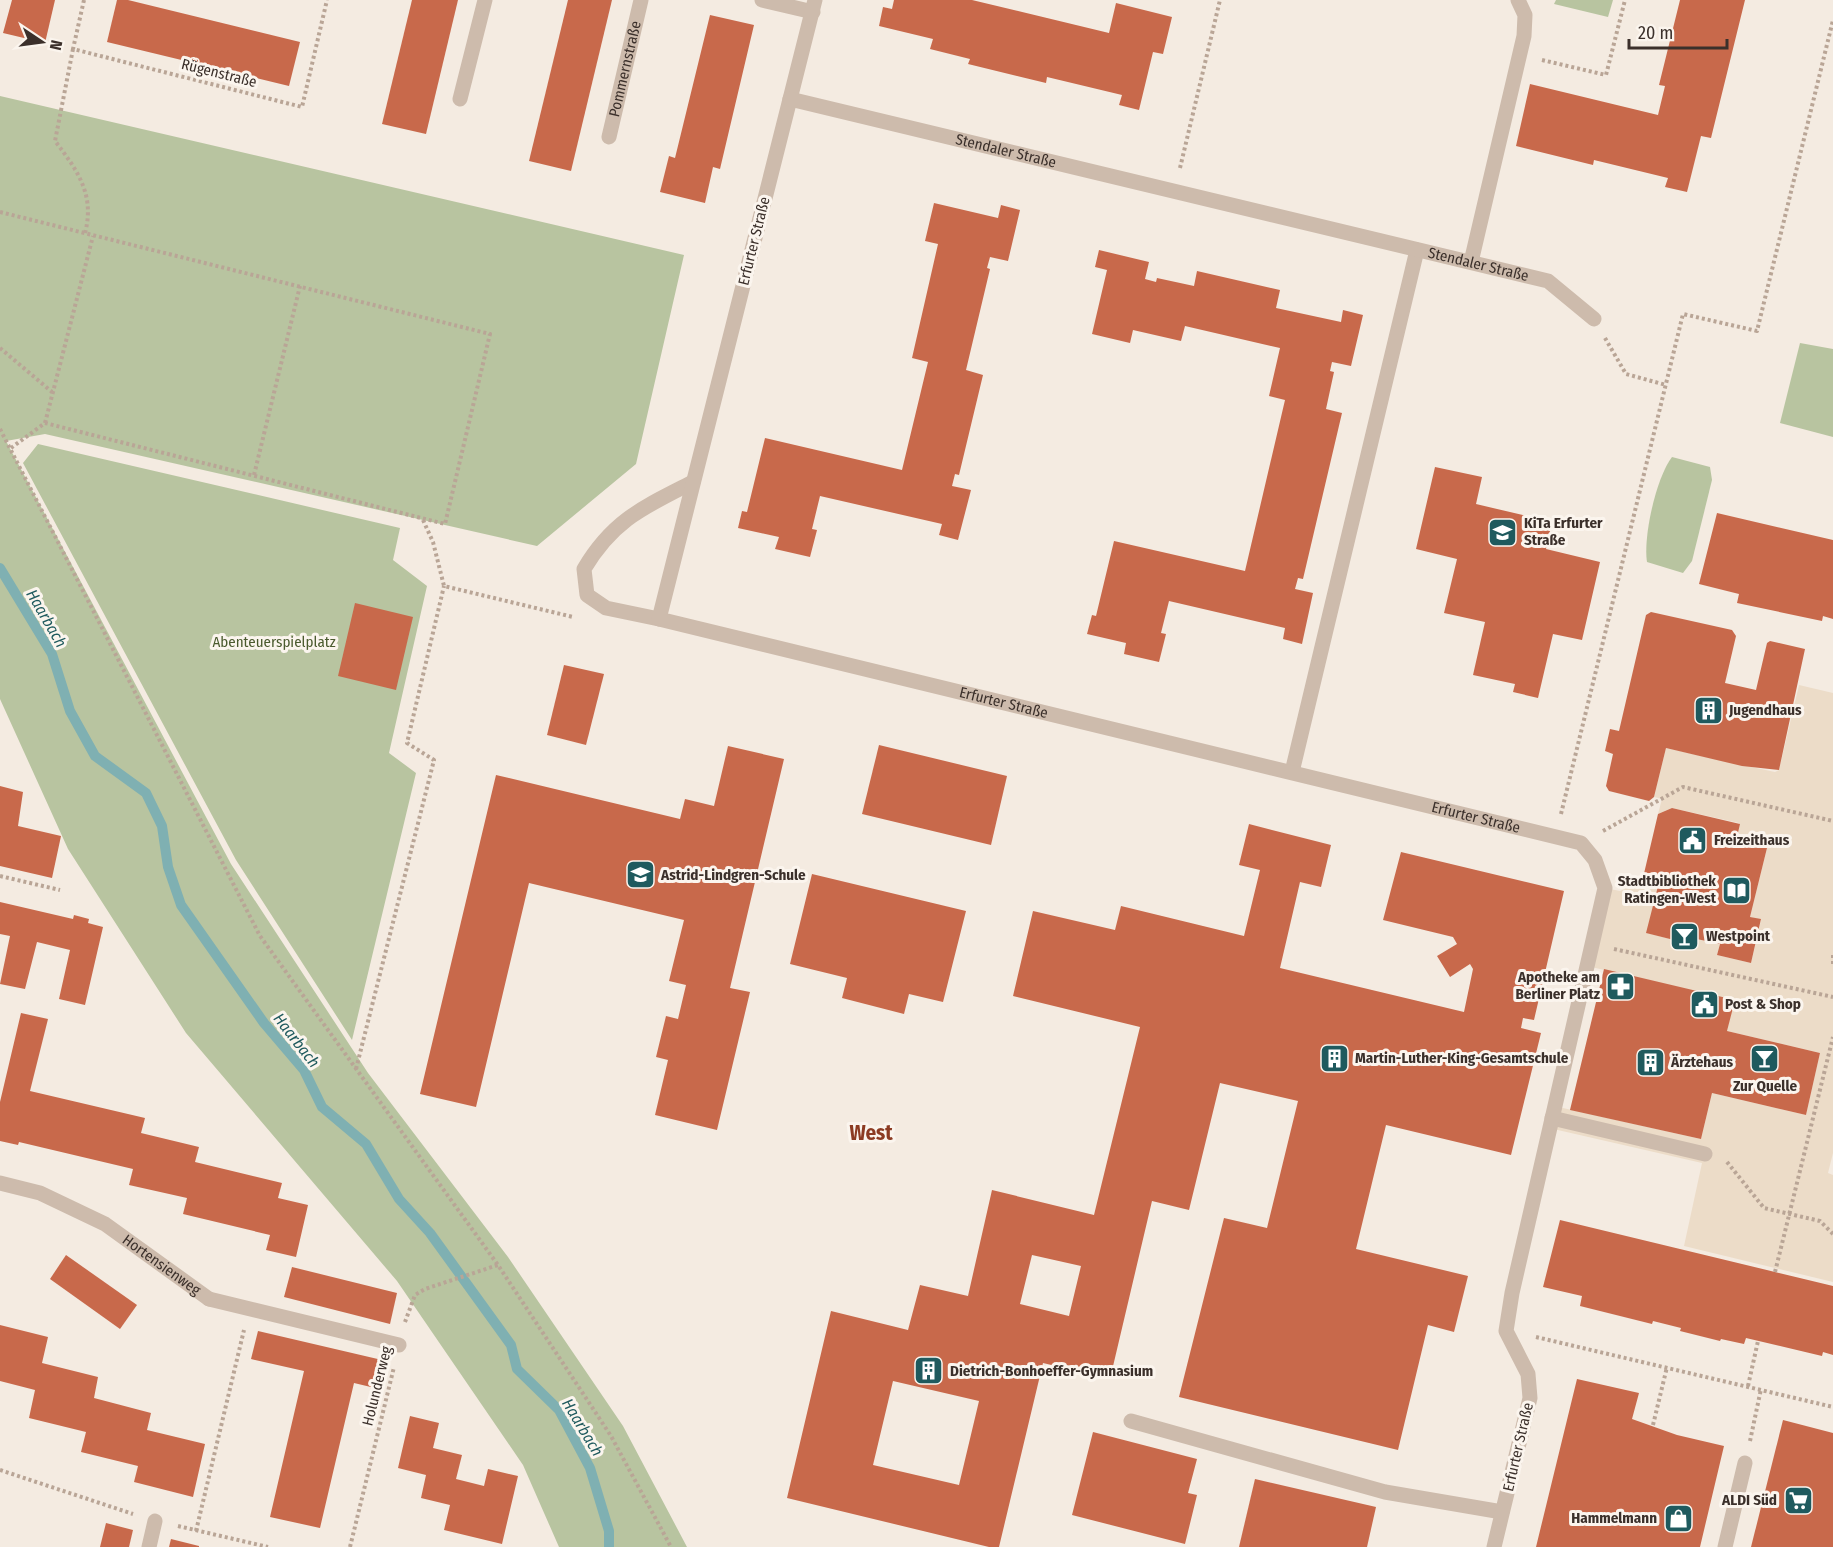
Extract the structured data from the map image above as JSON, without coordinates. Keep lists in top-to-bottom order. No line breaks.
{"streets":{"street":["Pommernstraße","Stendaler Straße","Erfurter Straße","Hortensienweg"],"path":["Rügenstraße","Holunderweg"]},"crossings":[["Stendaler Straße","Erfurter Straße"],["Hortensienweg","Holunderweg"]],"districts":["West"],"water":["Haarbach"],"parks":["Abenteuerspielplatz"],"places":{"school or university":["KiTa Erfurter Straße","Astrid-Lindgren-Schule"],"building":["Jugendhaus","Martin-Luther-King-Gesamtschule","Ärztehaus","Dietrich-Bonhoeffer-Gymnasium"],"public building":["Freizeithaus","Post & Shop"],"library":["Stadtbibliothek Ratingen-West"],"bar":["Westpoint","Zur Quelle"],"pharmacy":["Apotheke am Berliner Platz"],"supermarket":["ALDI Süd"],"shop":["Hammelmann"]},"scale_bar":"20 m","north":"right"}
